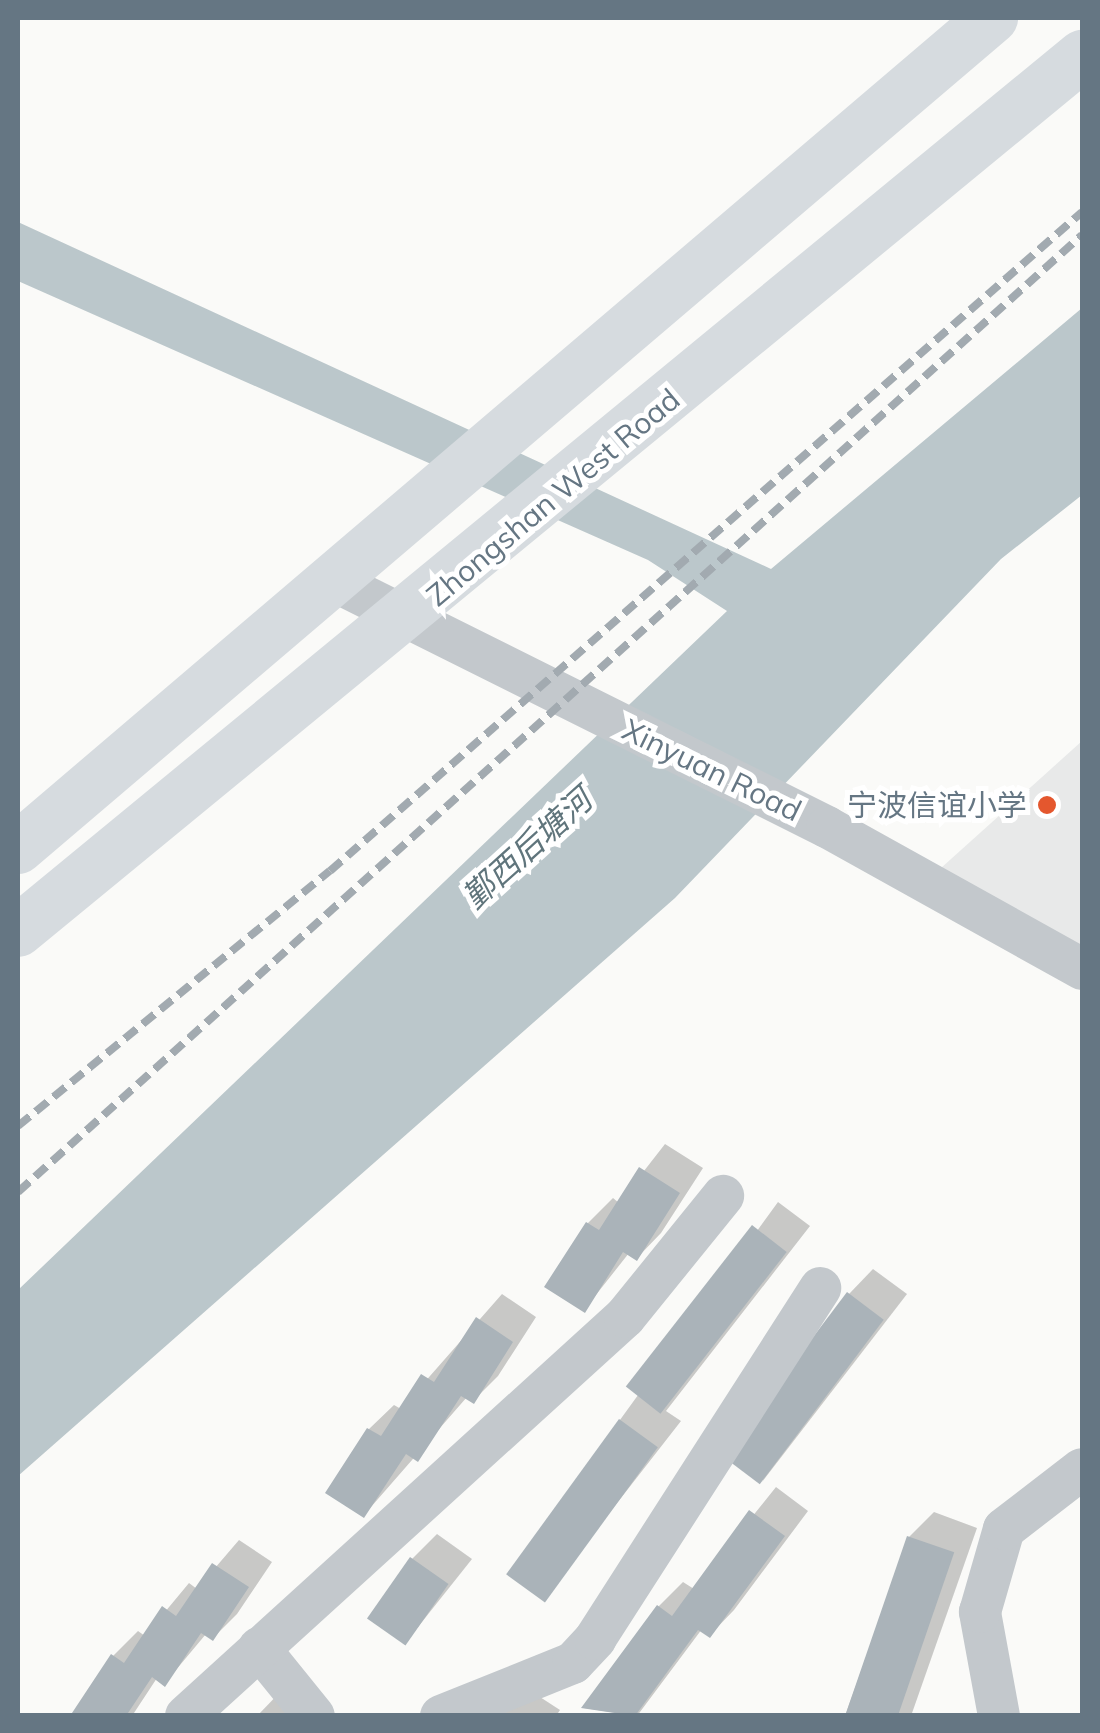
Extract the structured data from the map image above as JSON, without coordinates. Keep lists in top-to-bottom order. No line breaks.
{"streets":{"main road":["Zhongshan West Road"],"street":["Xinyuan Road"]},"crossings":[["Zhongshan West Road","Xinyuan Road"]],"water":["鄞西后塘河"],"places":["宁波信谊小学"]}
